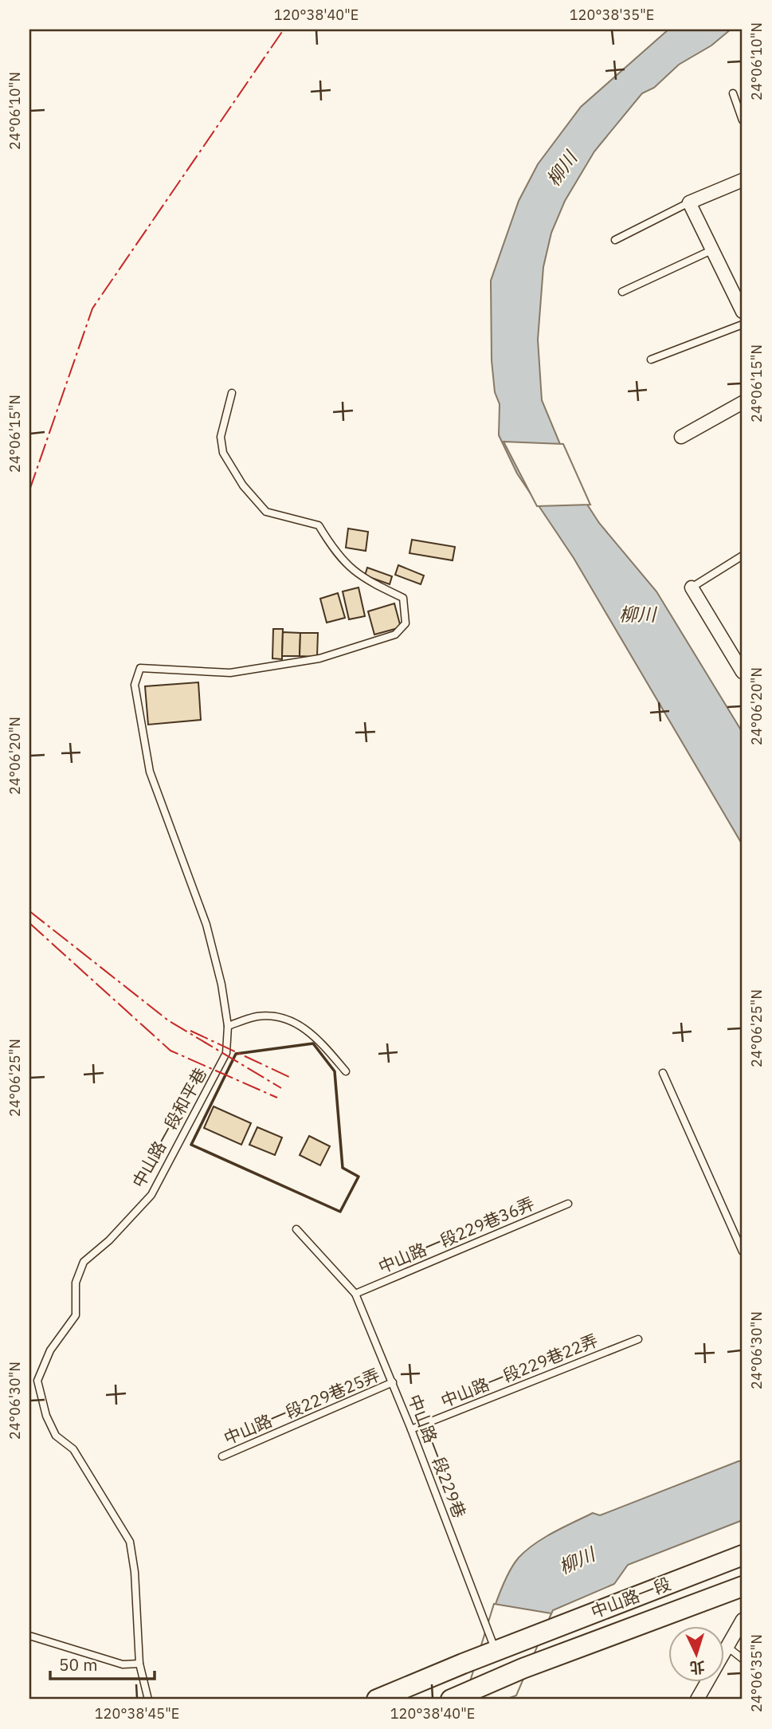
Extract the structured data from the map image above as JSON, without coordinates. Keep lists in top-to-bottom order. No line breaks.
{"streets":{"main road":["中山路一段"],"lane":["中山路一段和平巷","中山路一段229巷36弄","中山路一段229巷22弄","中山路一段229巷25弄","中山路一段229巷"]},"crossings":[["中山路一段229巷36弄","中山路一段229巷"],["中山路一段229巷22弄","中山路一段229巷"],["中山路一段229巷25弄","中山路一段229巷"],["中山路一段229巷","中山路一段"]],"water":["柳川"],"scale_bar":"50 m","north":"bottom","coordinates":["120°38'40\"E","120°38'35\"E","24°06'10\"N","24°06'15\"N","24°06'20\"N","24°06'25\"N","24°06'30\"N","24°06'35\"N","120°38'45\"E"]}
